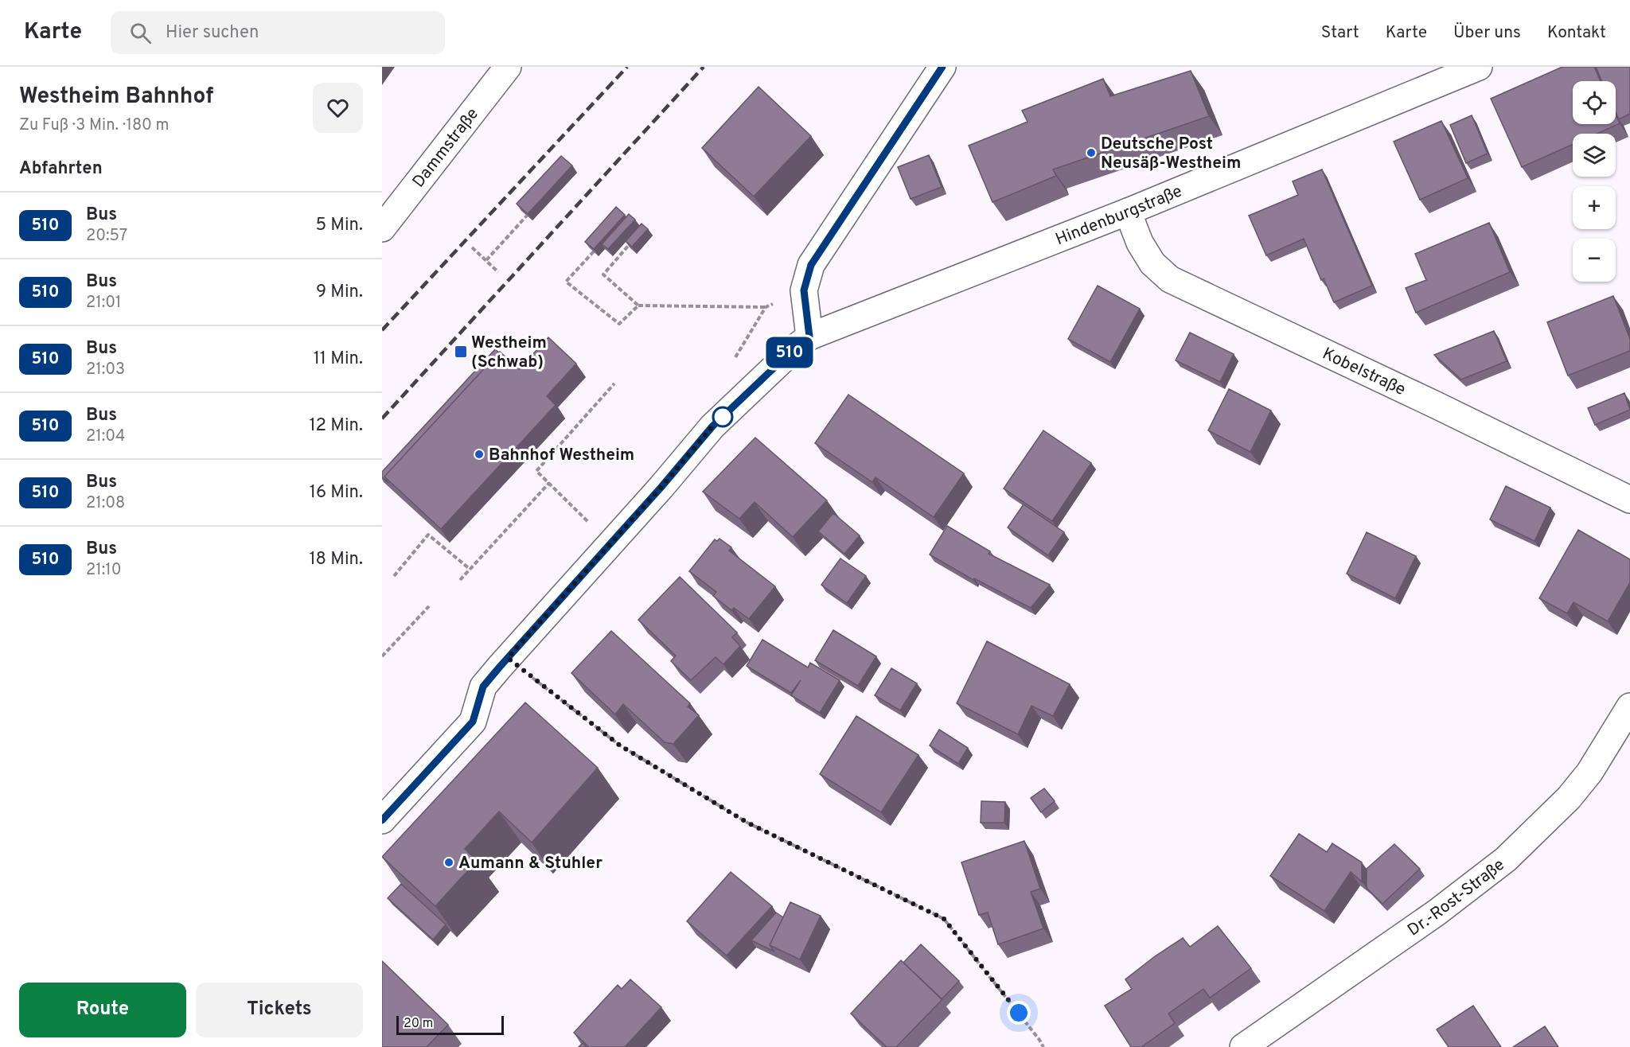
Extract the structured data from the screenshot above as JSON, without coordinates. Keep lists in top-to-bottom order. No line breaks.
{"streets":{"street":["Dammstraße","Hindenburgstraße","Kobelstraße","Dr.-Rost-Straße"]},"crossings":[["Hindenburgstraße","Kobelstraße"]],"places":{"other":["Deutsche Post Neusäß-Westheim","Bahnhof Westheim","Aumann & Stuhler"],"transit":["Westheim (Schwab)"]},"lines":["bus line 510"],"scale_bar":"20 m","page":{"header":"Karte","search":"Hier suchen","nav":["Start","Karte","Über uns","Kontakt"],"heading":[["Westheim Bahnhof","Zu Fuß · 3 Min. · 180 m"],"Abfahrten"],"on_map":"510","map_buttons":["+","−"],"list":[{"mark":"510","name":"Bus","note":"20:57","value":"5 Min."},{"mark":"510","name":"Bus","note":"21:01","value":"9 Min."},{"mark":"510","name":"Bus","note":"21:03","value":"11 Min."},{"mark":"510","name":"Bus","note":"21:04","value":"12 Min."},{"mark":"510","name":"Bus","note":"21:08","value":"16 Min."},{"mark":"510","name":"Bus","note":"21:10","value":"18 Min."}],"buttons":["Route","Tickets"],"scale":"20 m"}}
